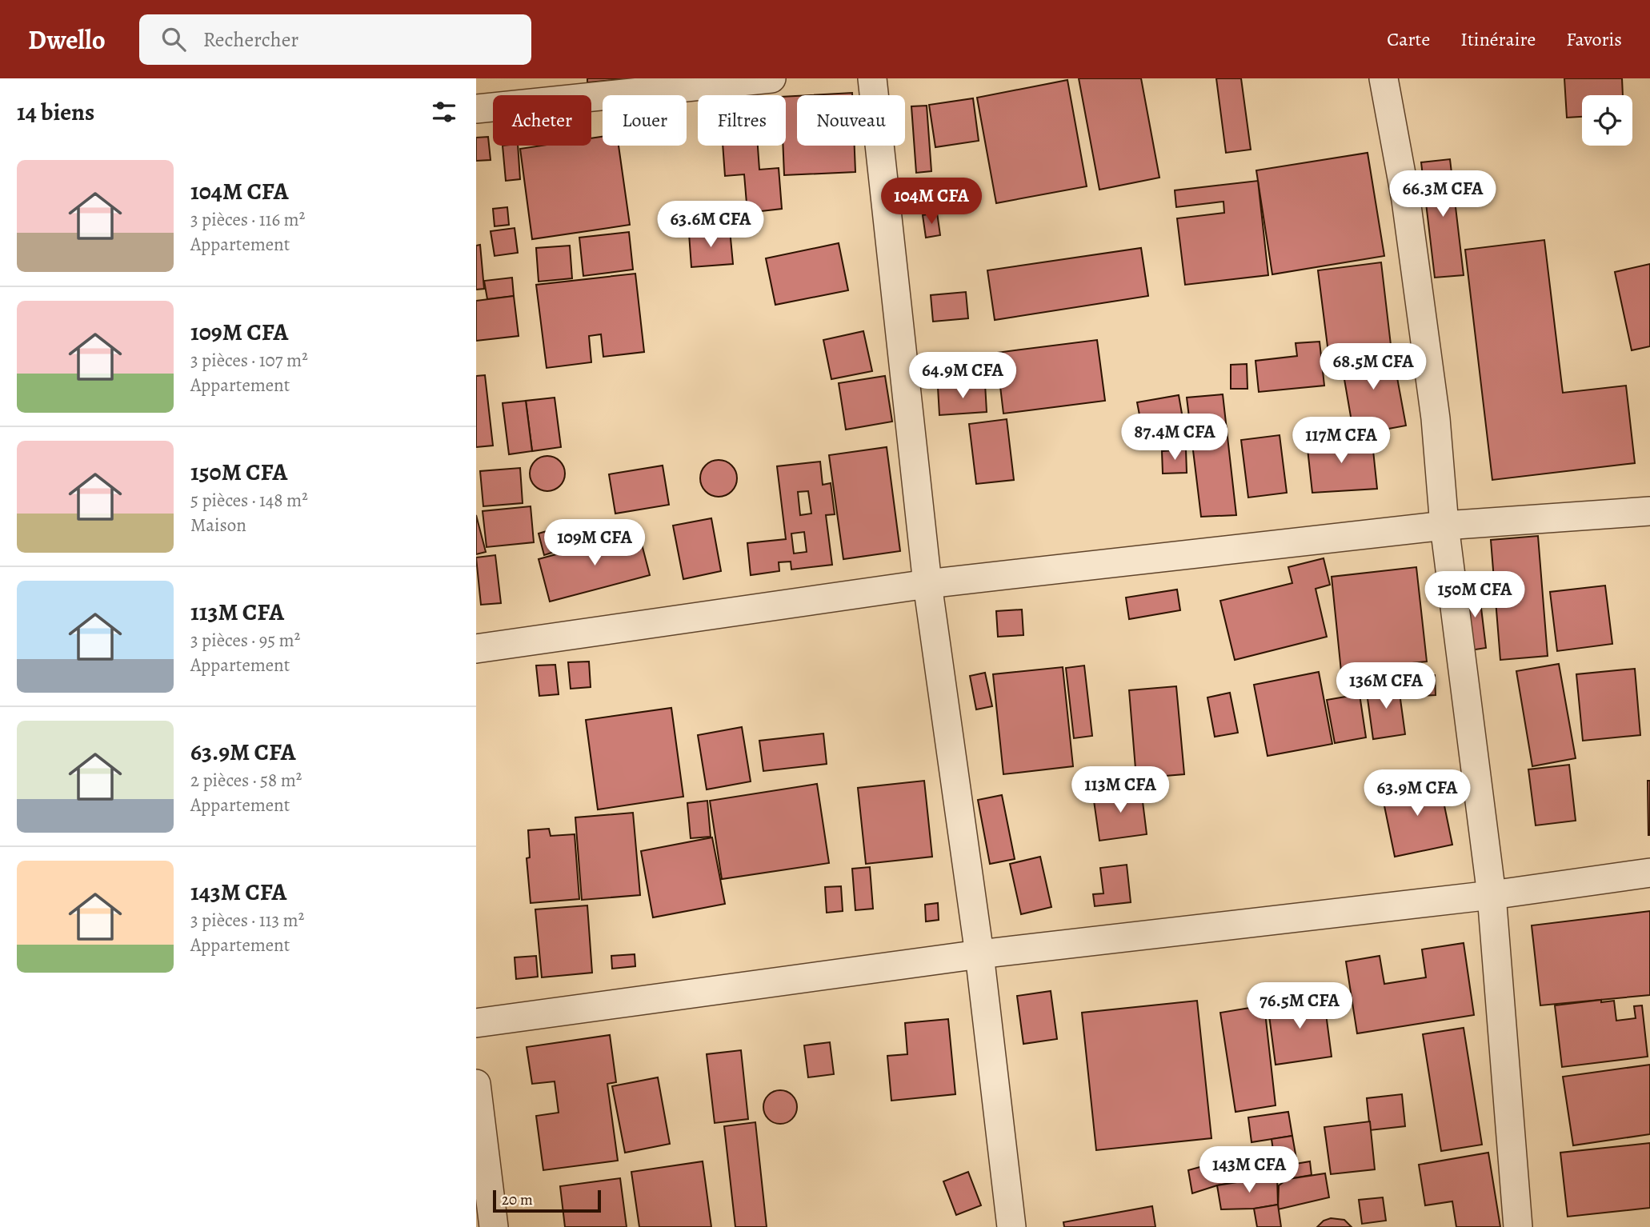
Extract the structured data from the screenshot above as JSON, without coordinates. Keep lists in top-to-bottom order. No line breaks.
{"scale_bar":"20 m","page":{"header":"Dwello","search":"Rechercher","nav":["Carte","Itinéraire","Favoris"],"heading":"14 biens","chip":["Acheter","Louer","Filtres","Nouveau"],"list":[{"name":"104M CFA","note":"3 pièces · 116 m² · Appartement"},{"name":"109M CFA","note":"3 pièces · 107 m² · Appartement"},{"name":"150M CFA","note":"5 pièces · 148 m² · Maison"},{"name":"113M CFA","note":"3 pièces · 95 m² · Appartement"},{"name":"63.9M CFA","note":"2 pièces · 58 m² · Appartement"},{"name":"143M CFA","note":"3 pièces · 113 m² · Appartement"}],"price":["66.3M CFA","104M CFA","63.6M CFA","68.5M CFA","64.9M CFA","87.4M CFA","117M CFA","109M CFA","150M CFA","136M CFA","113M CFA","63.9M CFA","76.5M CFA","143M CFA"],"scale":"20 m"}}
